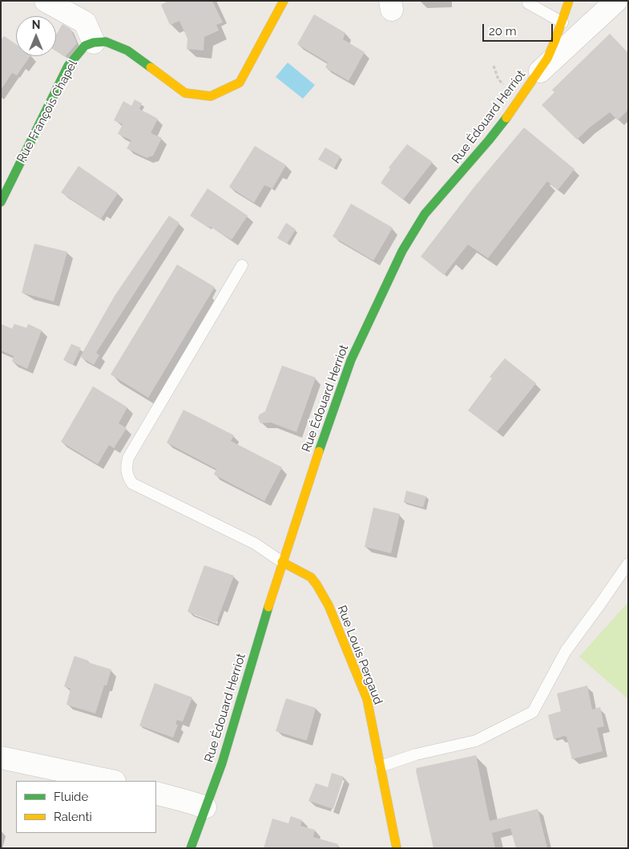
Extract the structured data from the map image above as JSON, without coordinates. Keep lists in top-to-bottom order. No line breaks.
{"streets":{"street":["Rue François Chapel","Rue Édouard Herriot","Rue Louis Pergaud"]},"crossings":[["Rue Édouard Herriot","Rue Louis Pergaud"]],"legend":["Fluide","Ralenti"],"scale_bar":"20 m","north":"top"}
